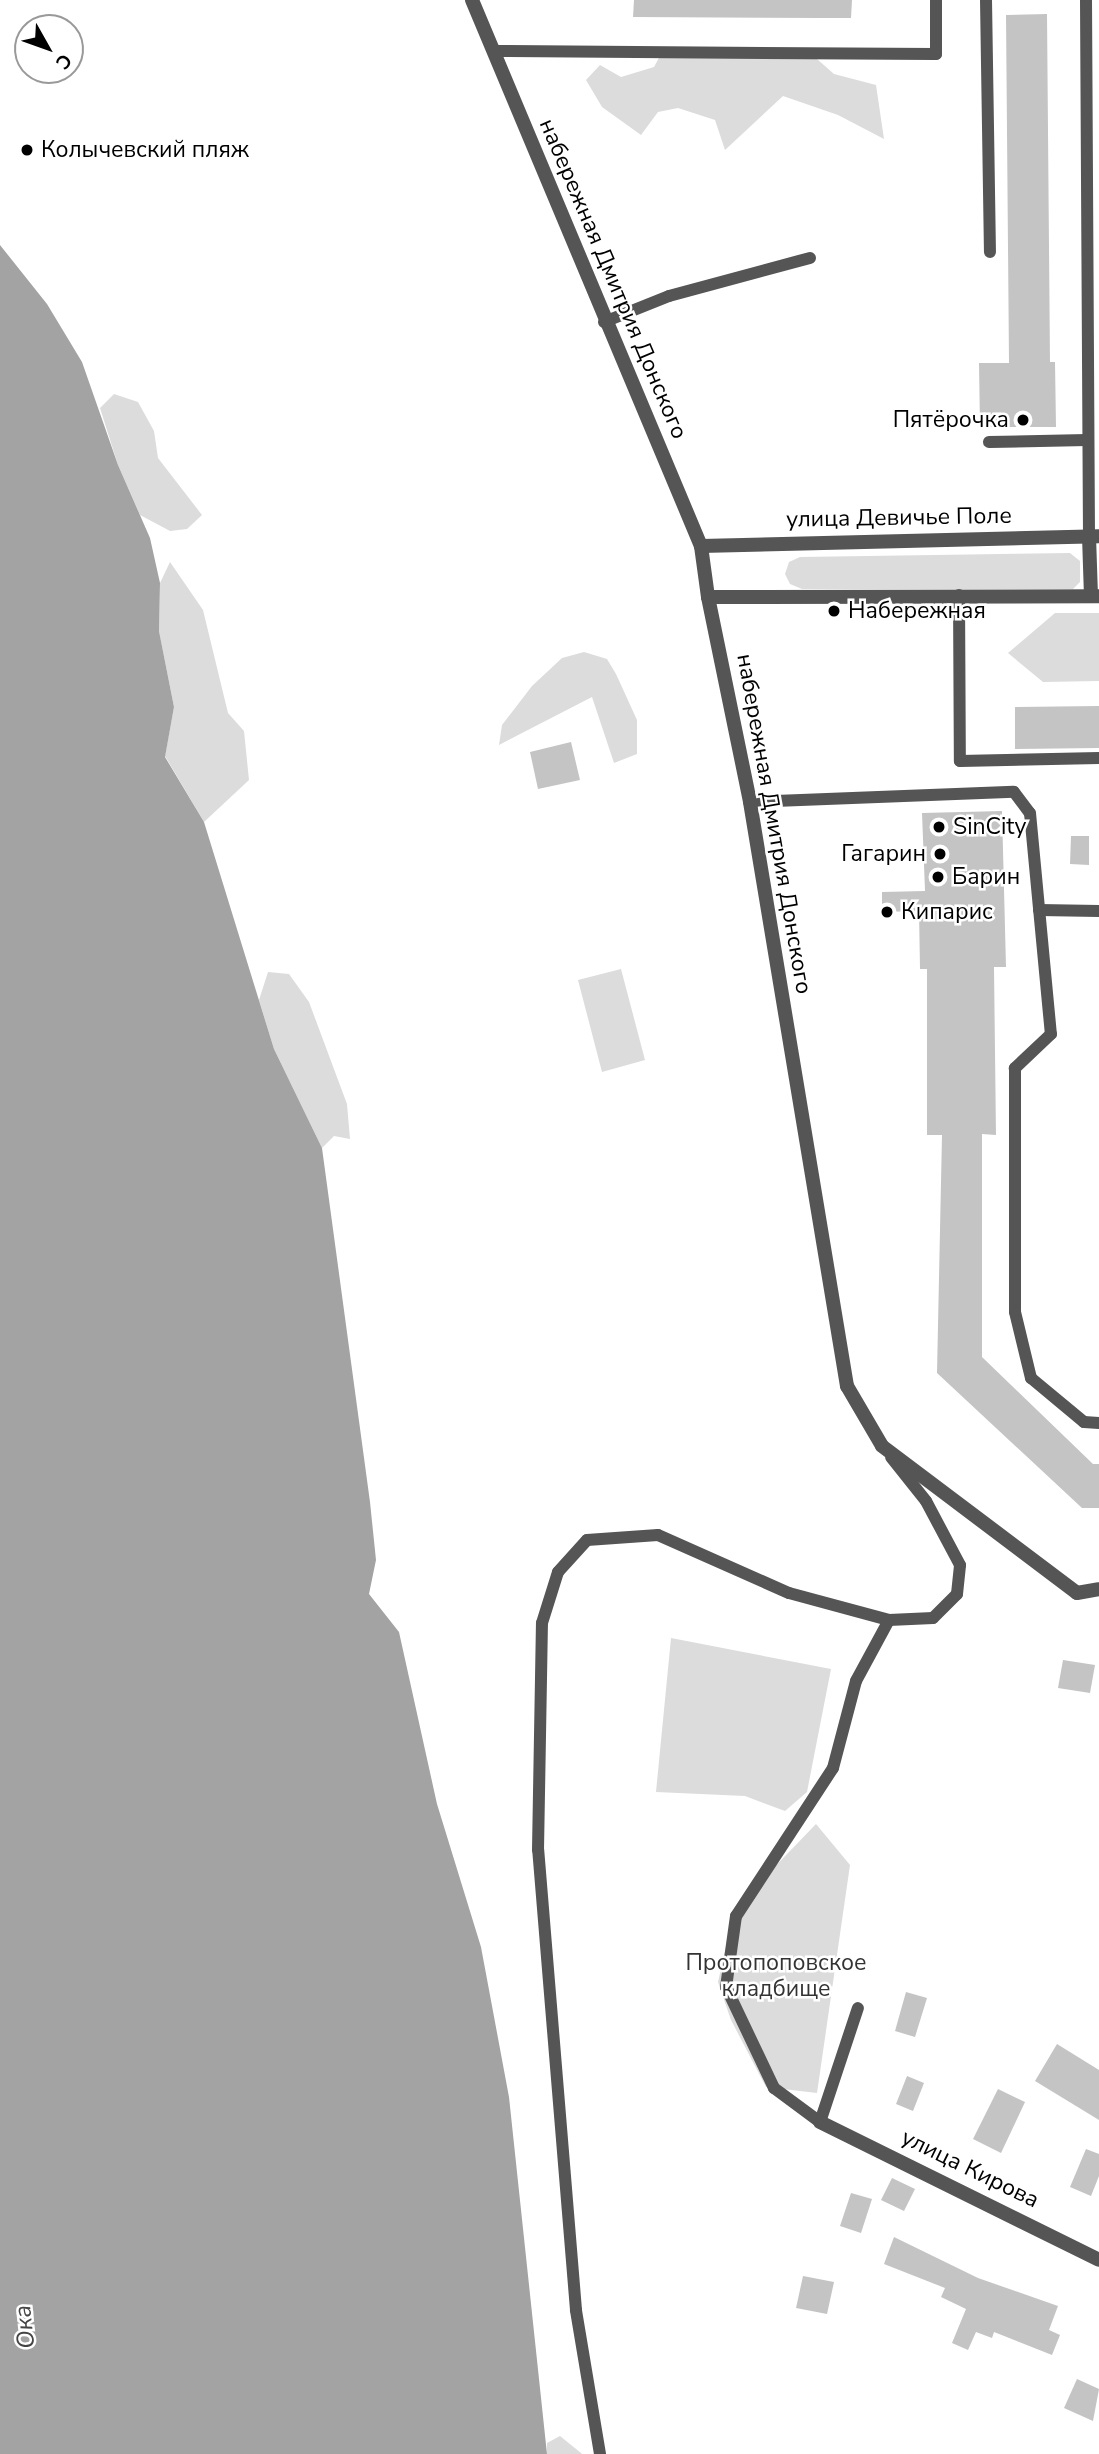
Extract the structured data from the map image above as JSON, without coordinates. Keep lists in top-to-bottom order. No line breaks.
{"streets":{"street":["набережная Дмитрия Донского","улица Девичье Поле","улица Кирова"]},"crossings":[["набережная Дмитрия Донского","улица Девичье Поле"]],"water":["Ока"],"parks":["Протопоповское кладбище"],"places":["Колычевский пляж","Пятёрочка","Набережная","SinCity","Гагарин","Барин","Кипарис"],"north":"bottom right"}
